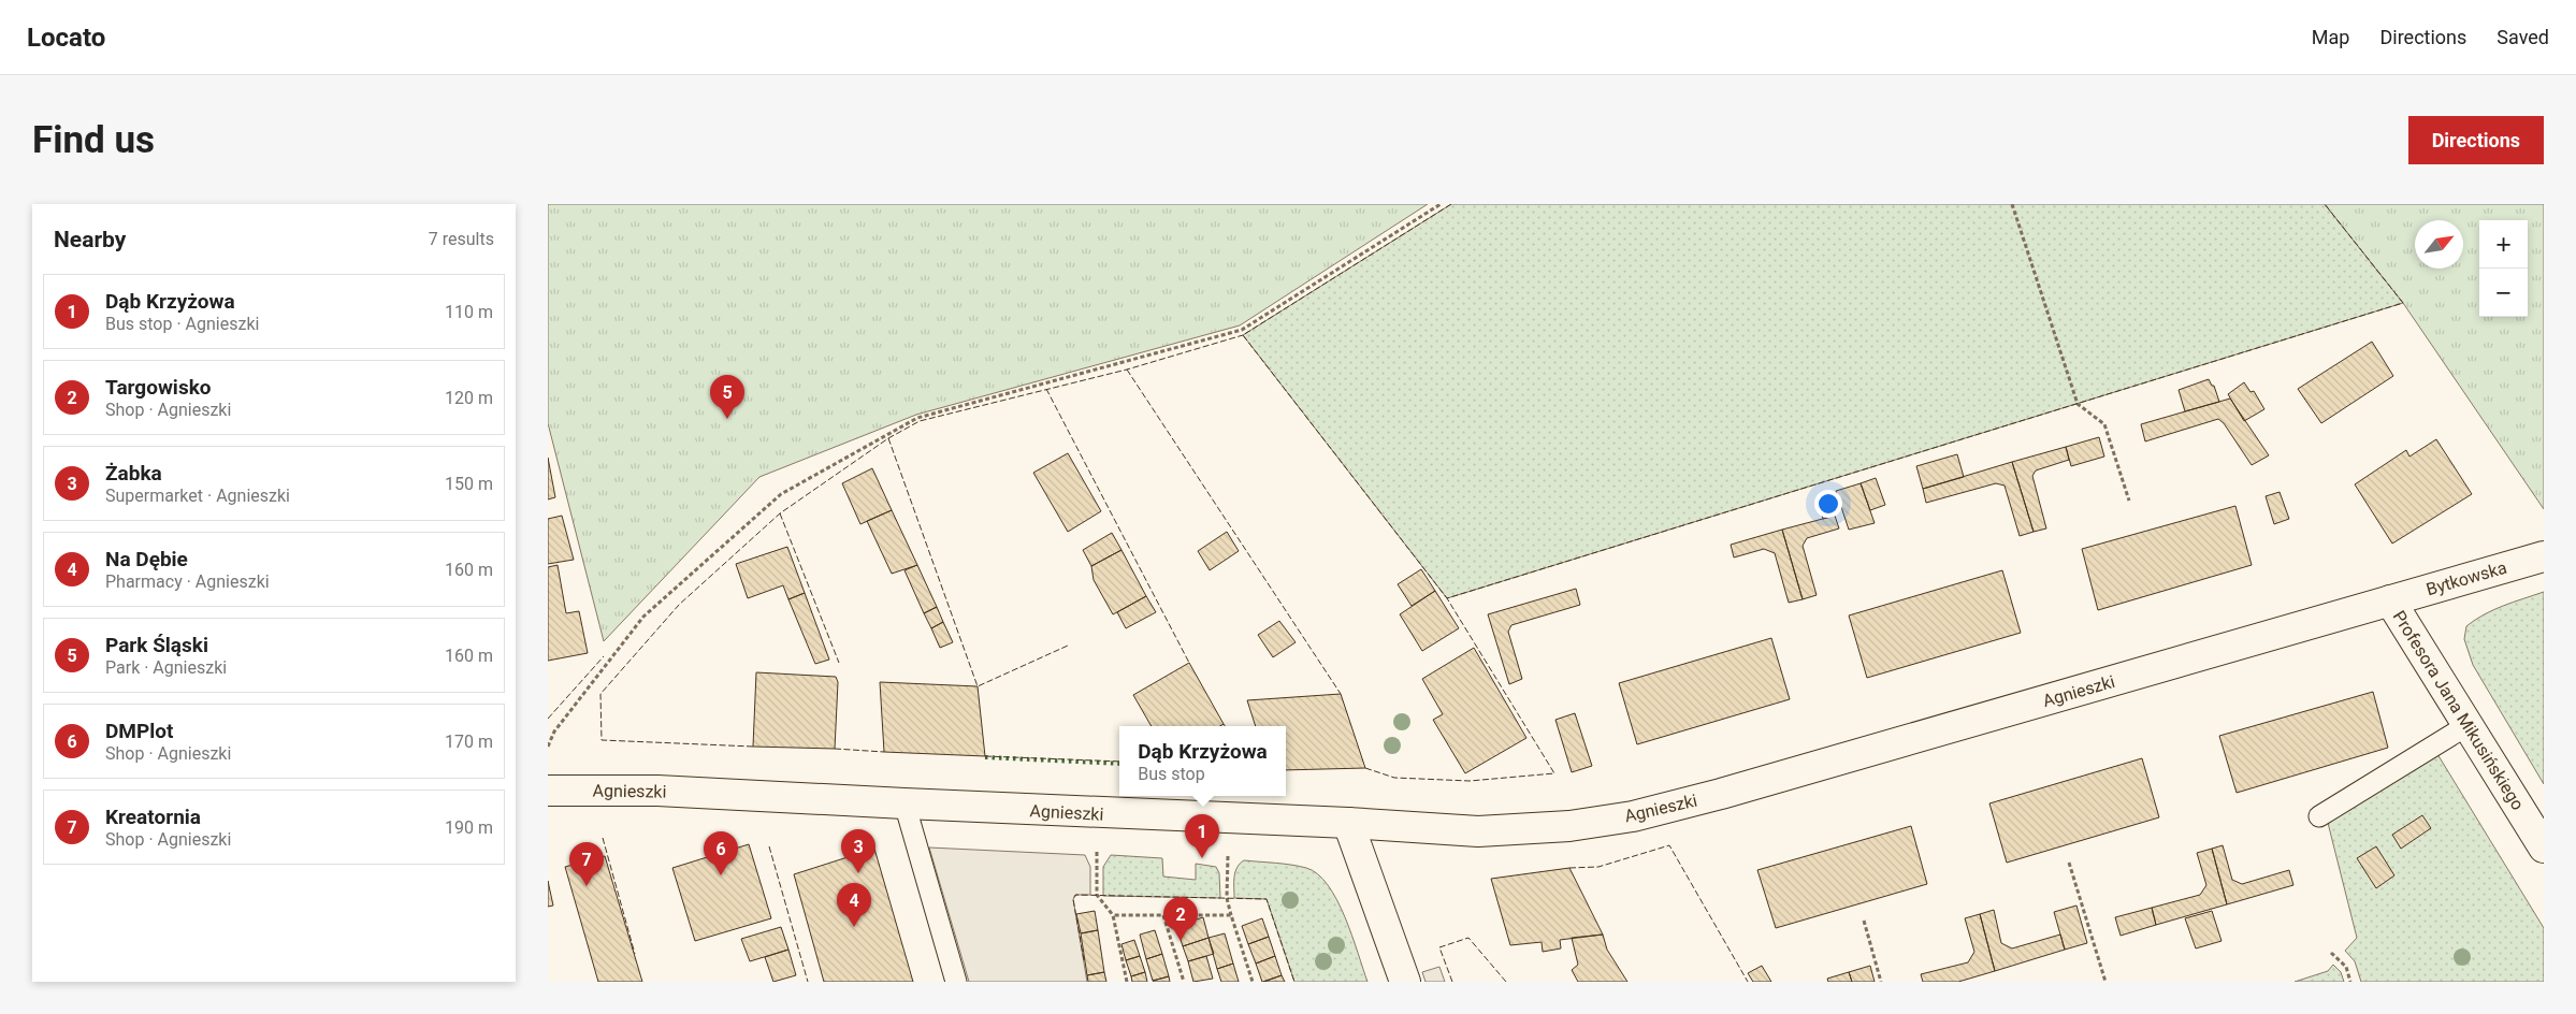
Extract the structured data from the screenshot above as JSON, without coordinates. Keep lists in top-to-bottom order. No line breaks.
{"streets":{"street":["Bytkowska","Agnieszki","Profesora Jana Mikusińskiego"]},"crossings":[["Bytkowska","Agnieszki"],["Bytkowska","Profesora Jana Mikusińskiego"],["Agnieszki","Profesora Jana Mikusińskiego"]],"north":"top right","page":{"header":"Locato","nav":["Map","Directions","Saved"],"buttons":"Directions","title":"Find us","heading":["Nearby","7 results"],"map_buttons":["+","−"],"list":[{"mark":"1","name":"Dąb Krzyżowa","note":"Bus stop · Agnieszki","value":"110 m"},{"mark":"2","name":"Targowisko","note":"Shop · Agnieszki","value":"120 m"},{"mark":"3","name":"Żabka","note":"Supermarket · Agnieszki","value":"150 m"},{"mark":"4","name":"Na Dębie","note":"Pharmacy · Agnieszki","value":"160 m"},{"mark":"5","name":"Park Śląski","note":"Park · Agnieszki","value":"160 m"},{"mark":"6","name":"DMPlot","note":"Shop · Agnieszki","value":"170 m"},{"mark":"7","name":"Kreatornia","note":"Shop · Agnieszki","value":"190 m"}],"pins":["5","1","3","6","7","4","2"],"popup":["Dąb Krzyżowa","Bus stop"]}}
